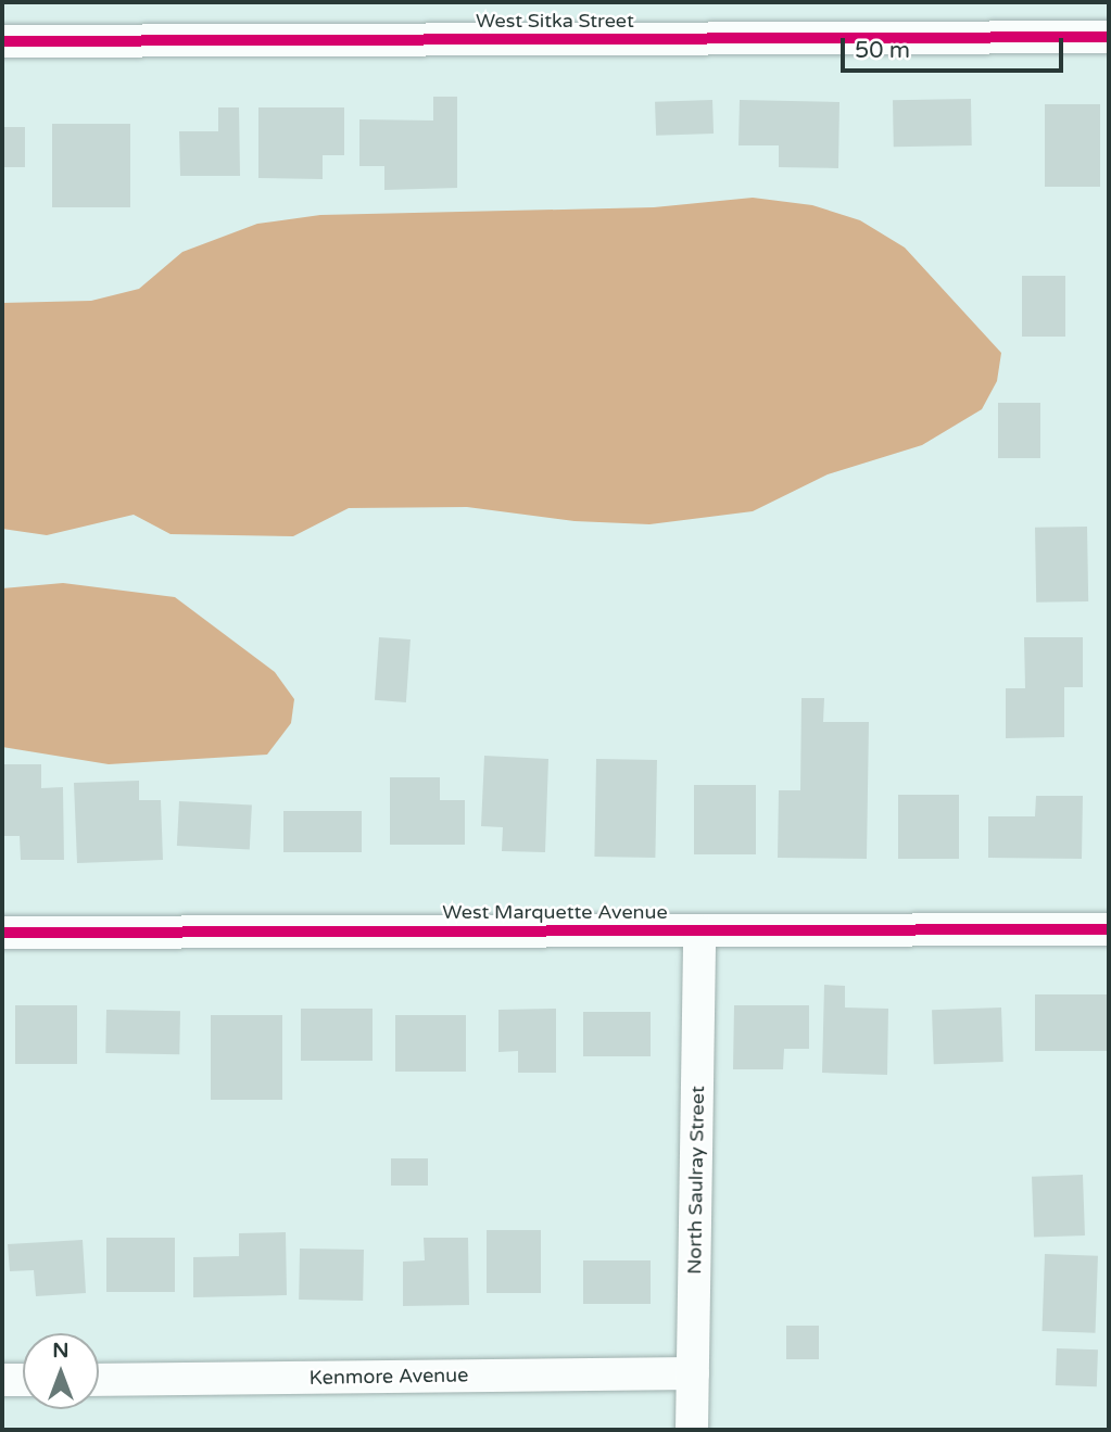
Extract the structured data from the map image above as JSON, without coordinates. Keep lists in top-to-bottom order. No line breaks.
{"streets":{"street":["West Sitka Street","West Marquette Avenue","North Saulray Street","Kenmore Avenue"]},"crossings":[["West Marquette Avenue","North Saulray Street"],["North Saulray Street","Kenmore Avenue"]],"scale_bar":"50 m","north":"top"}
